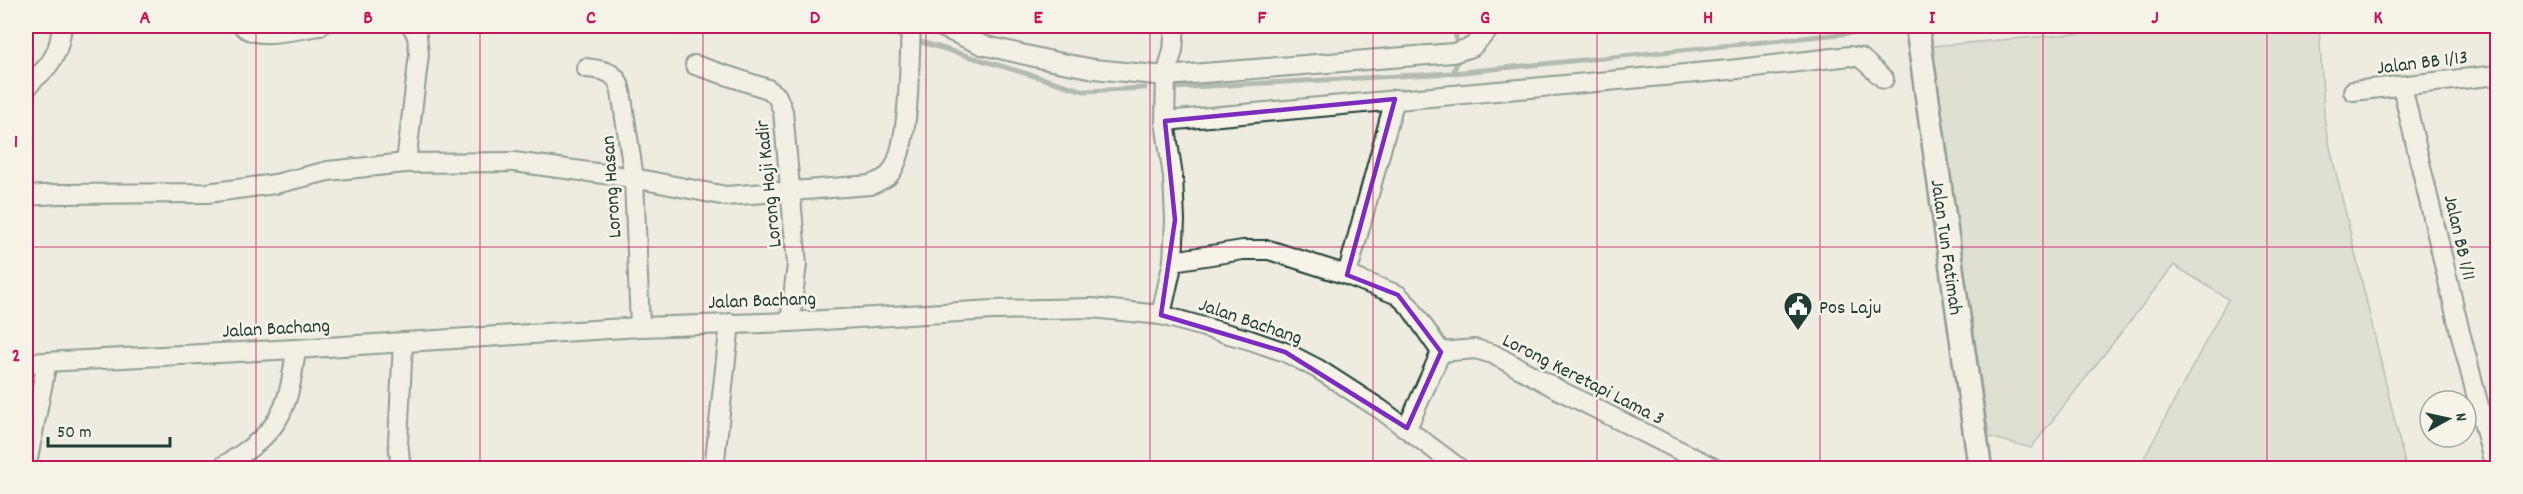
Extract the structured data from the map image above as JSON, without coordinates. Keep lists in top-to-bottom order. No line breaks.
{"streets":{"main road":["Jalan Tun Fatimah"],"street":["Jalan BB 1/13","Lorong Haji Kadir","Lorong Hasan","Jalan BB 1/11","Jalan Bachang","Lorong Keretapi Lama 3"]},"crossings":[["Jalan BB 1/13","Jalan BB 1/11"],["Lorong Haji Kadir","Jalan Bachang"],["Lorong Hasan","Jalan Bachang"]],"places":{"public building":["Pos Laju"]},"scale_bar":"50 m","north":"right","grid":{"columns":["A","B","C","D","E","F","G","H","I","J","K"],"rows":["1","2"]}}
